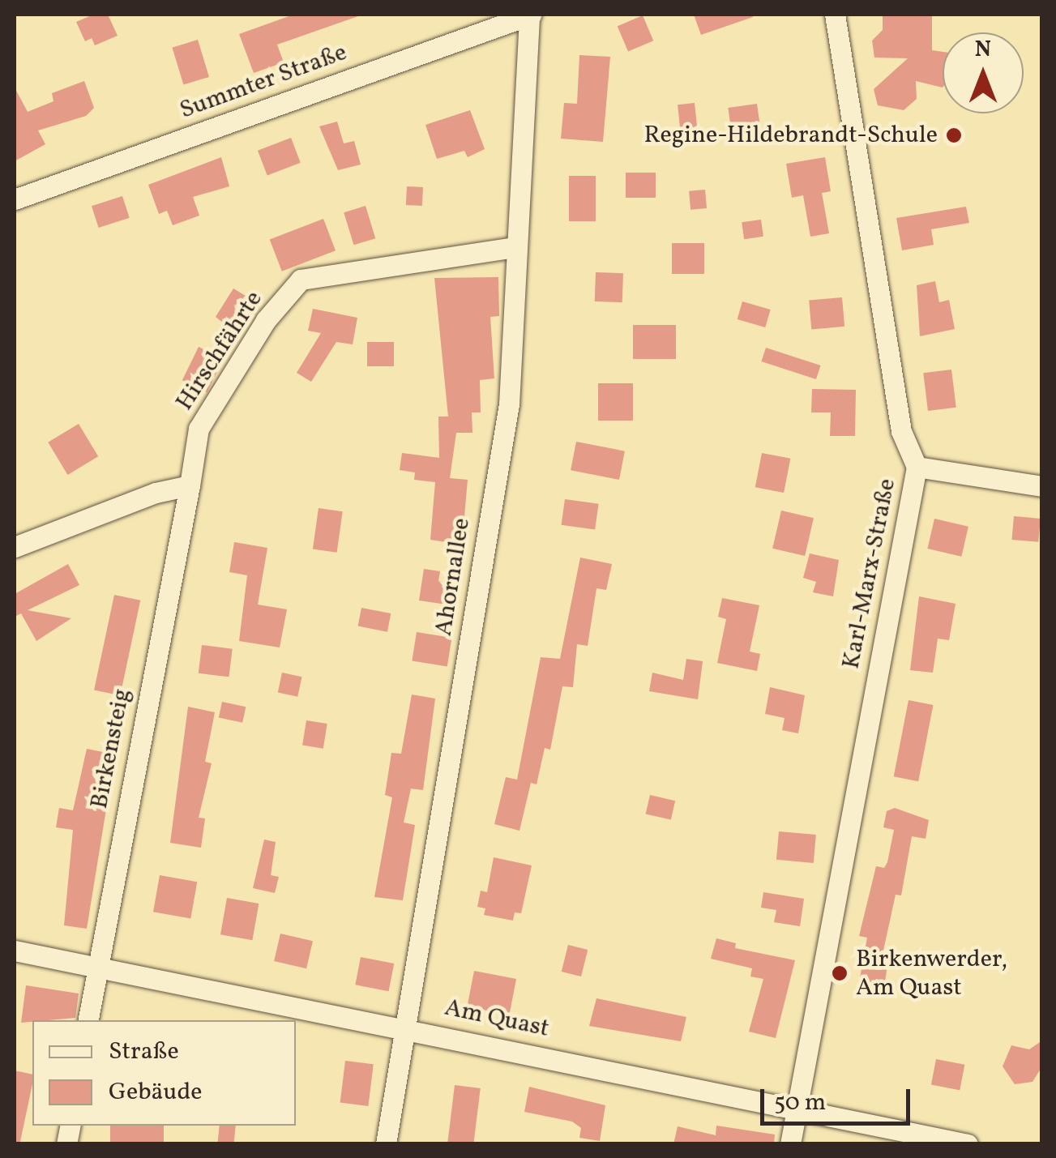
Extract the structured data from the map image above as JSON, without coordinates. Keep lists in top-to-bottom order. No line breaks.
{"streets":{"street":["Summter Straße","Hirschfährte","Karl-Marx-Straße","Ahornallee","Birkensteig","Am Quast"]},"crossings":[["Summter Straße","Ahornallee"],["Hirschfährte","Ahornallee"],["Hirschfährte","Birkensteig"],["Karl-Marx-Straße","Am Quast"],["Ahornallee","Am Quast"],["Birkensteig","Am Quast"]],"places":["Regine-Hildebrandt-Schule","Birkenwerder, Am Quast"],"legend":["Straße","Gebäude"],"scale_bar":"50 m","north":"top"}
